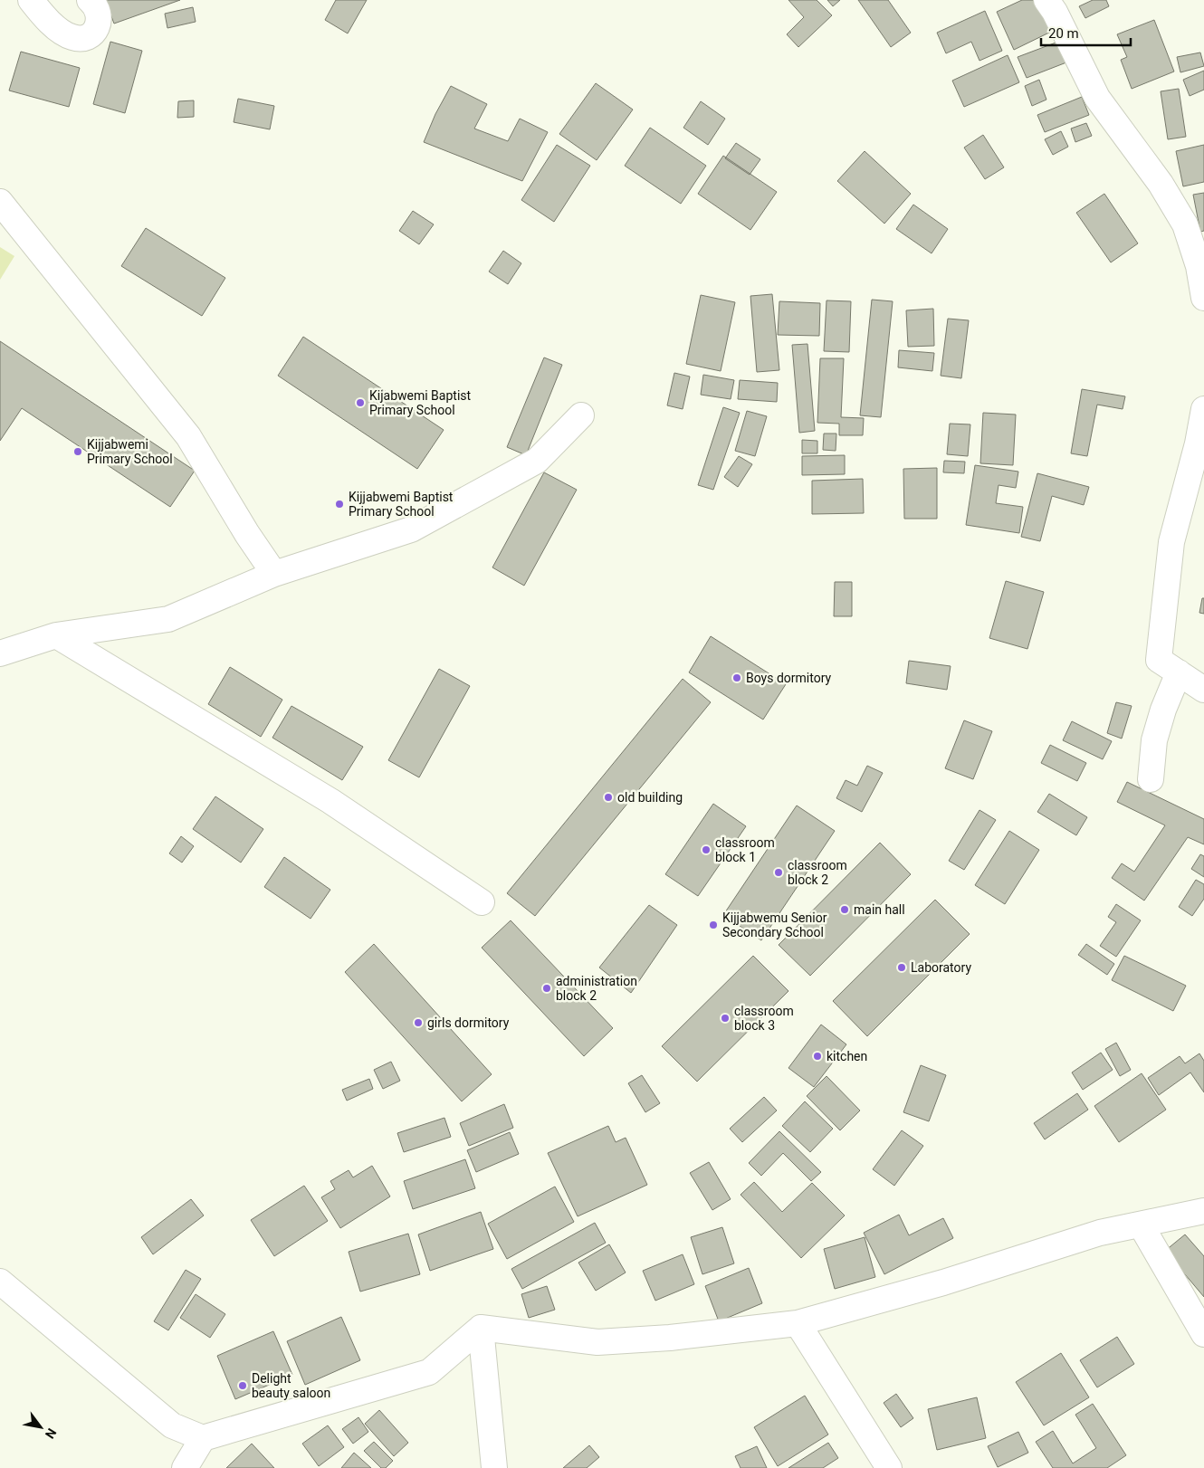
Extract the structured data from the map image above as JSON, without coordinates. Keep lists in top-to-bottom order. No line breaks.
{"places":["Kijabwemi Baptist Primary School","Kijjabwemi Primary School","Kijjabwemi Baptist Primary School","Boys dormitory","old building","classroom block 1","classroom block 2","main hall","Kijjabwemu Senior Secondary School","Laboratory","administration block 2","classroom block 3","girls dormitory","kitchen","Delight beauty saloon"],"scale_bar":"20 m","north":"bottom right"}
